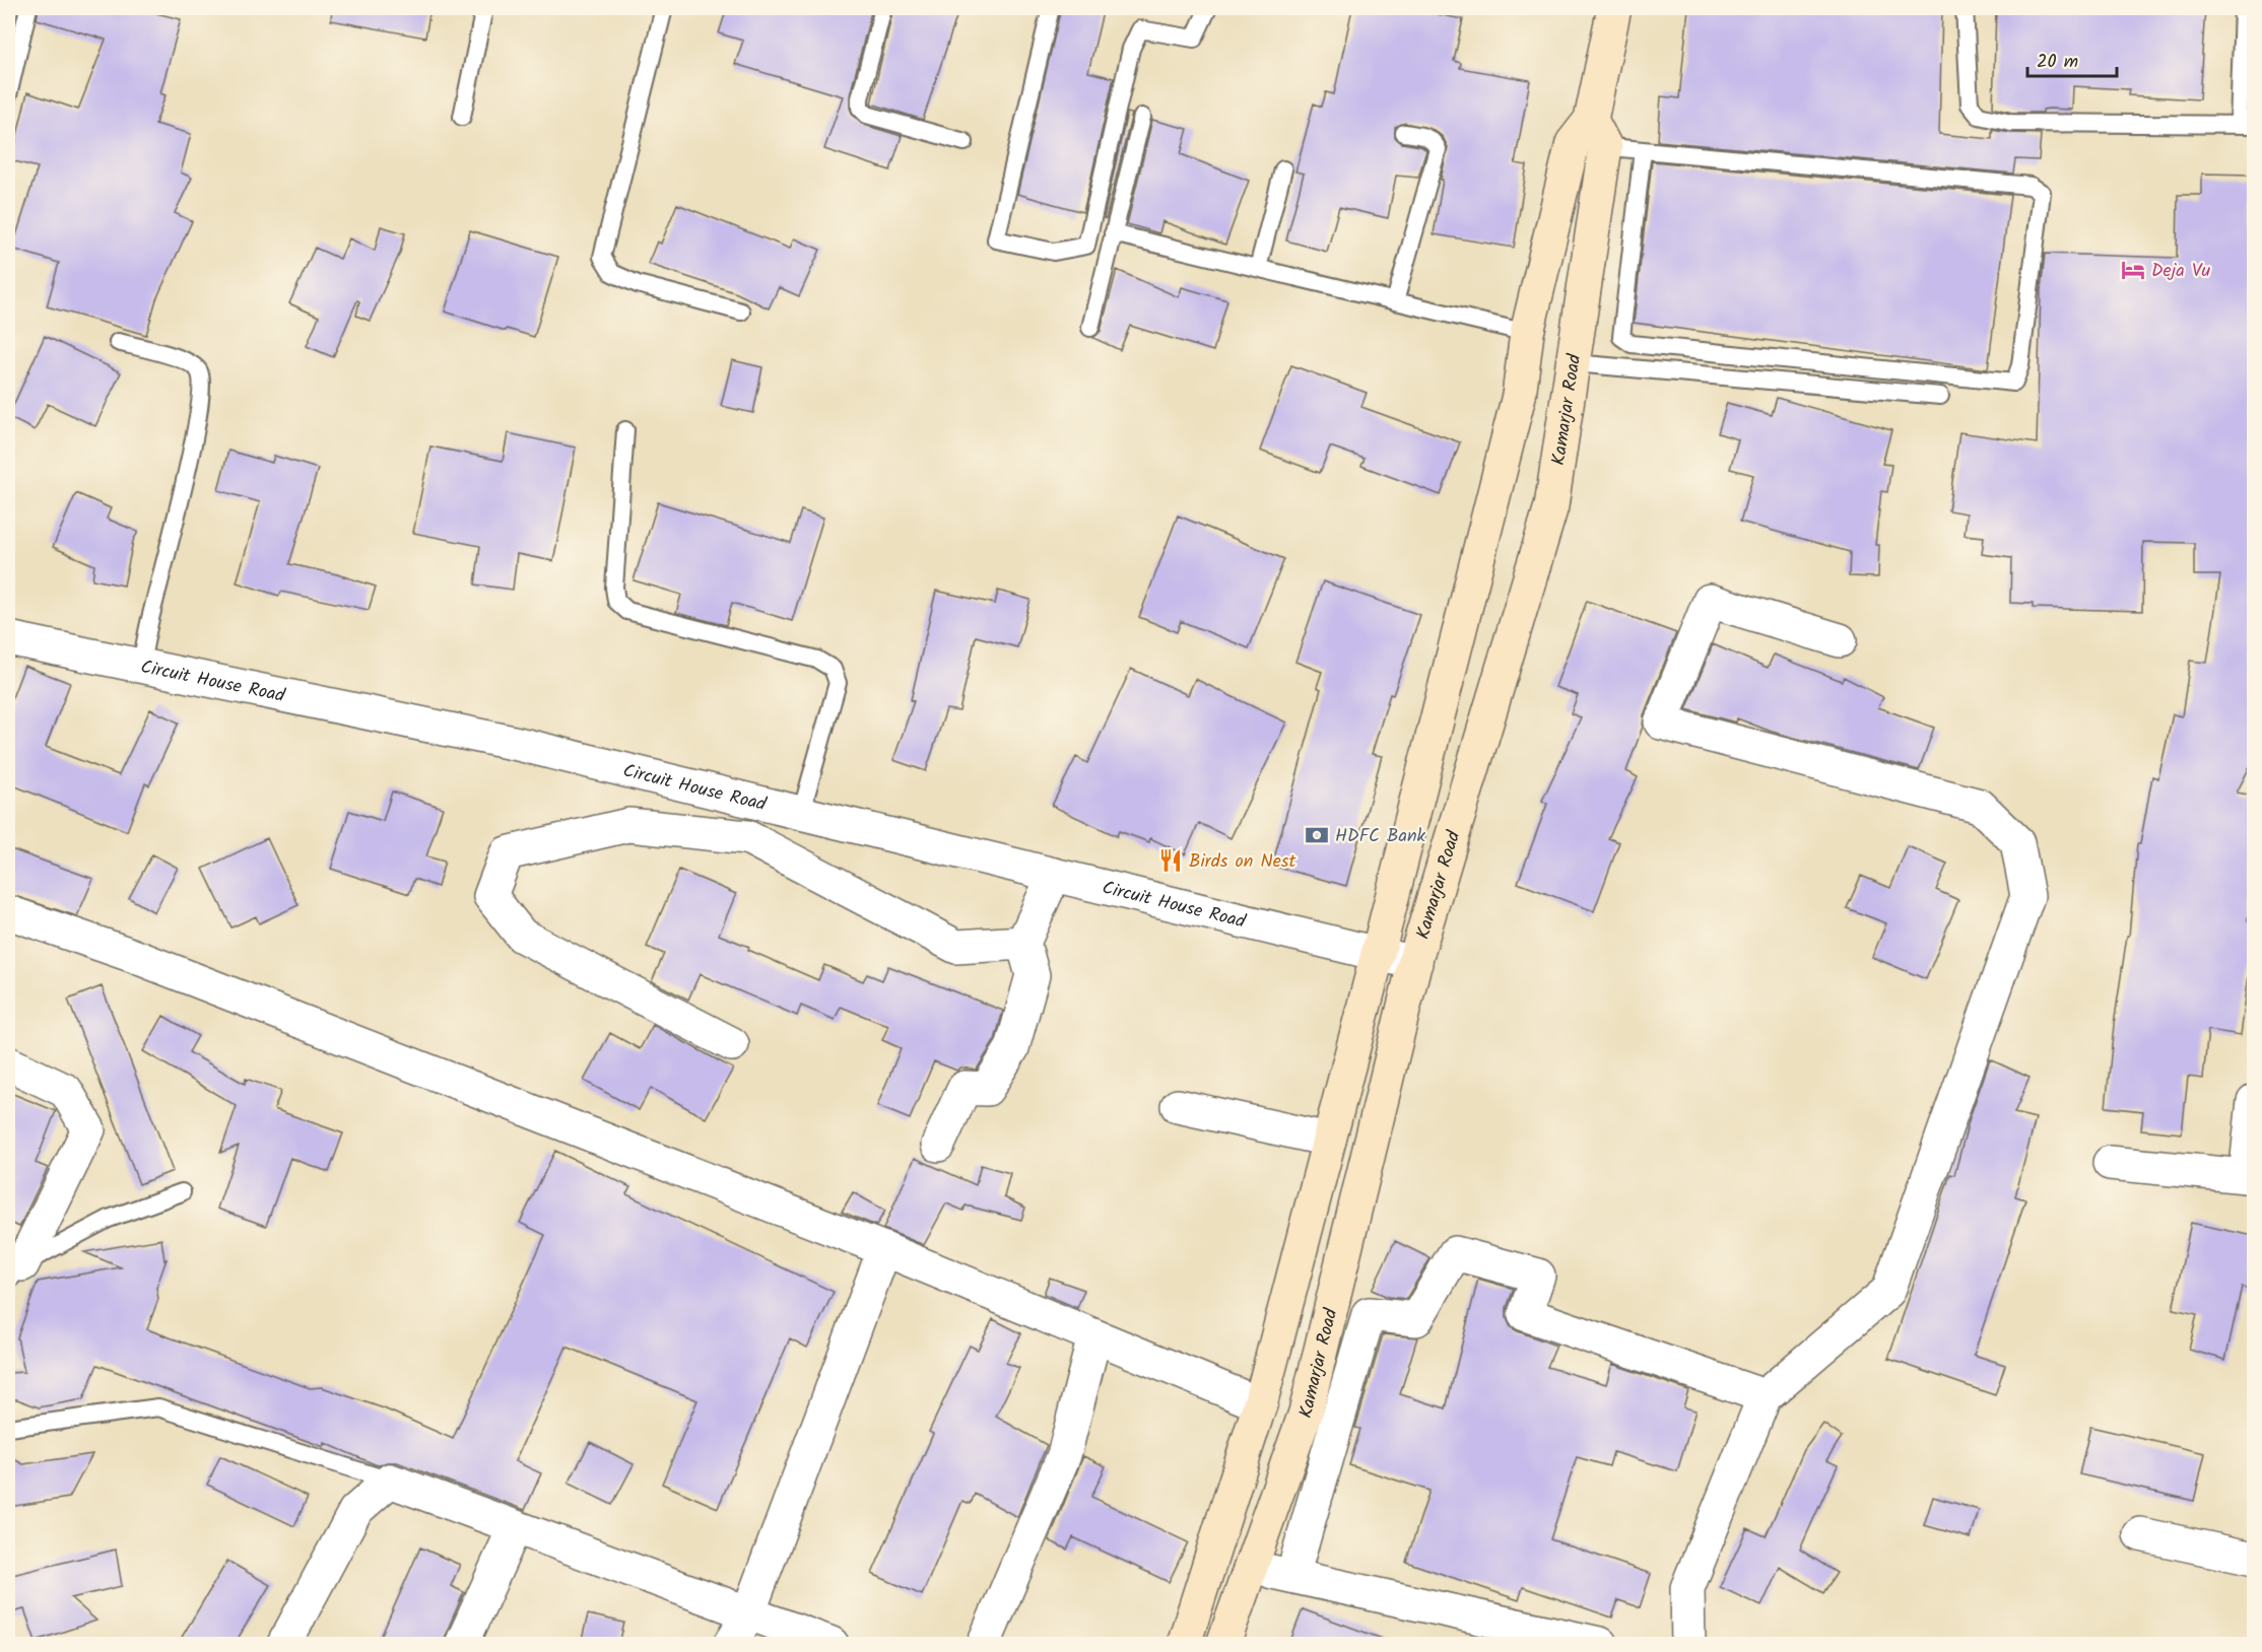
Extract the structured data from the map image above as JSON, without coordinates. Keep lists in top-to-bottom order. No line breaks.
{"streets":{"main road":["Kamarjar Road"],"street":["Circuit House Road"]},"crossings":[["Kamarjar Road","Circuit House Road"]],"places":{"hotel":["Deja Vu"],"bank":["HDFC Bank"],"restaurant":["Birds on Nest"]},"scale_bar":"20 m"}
